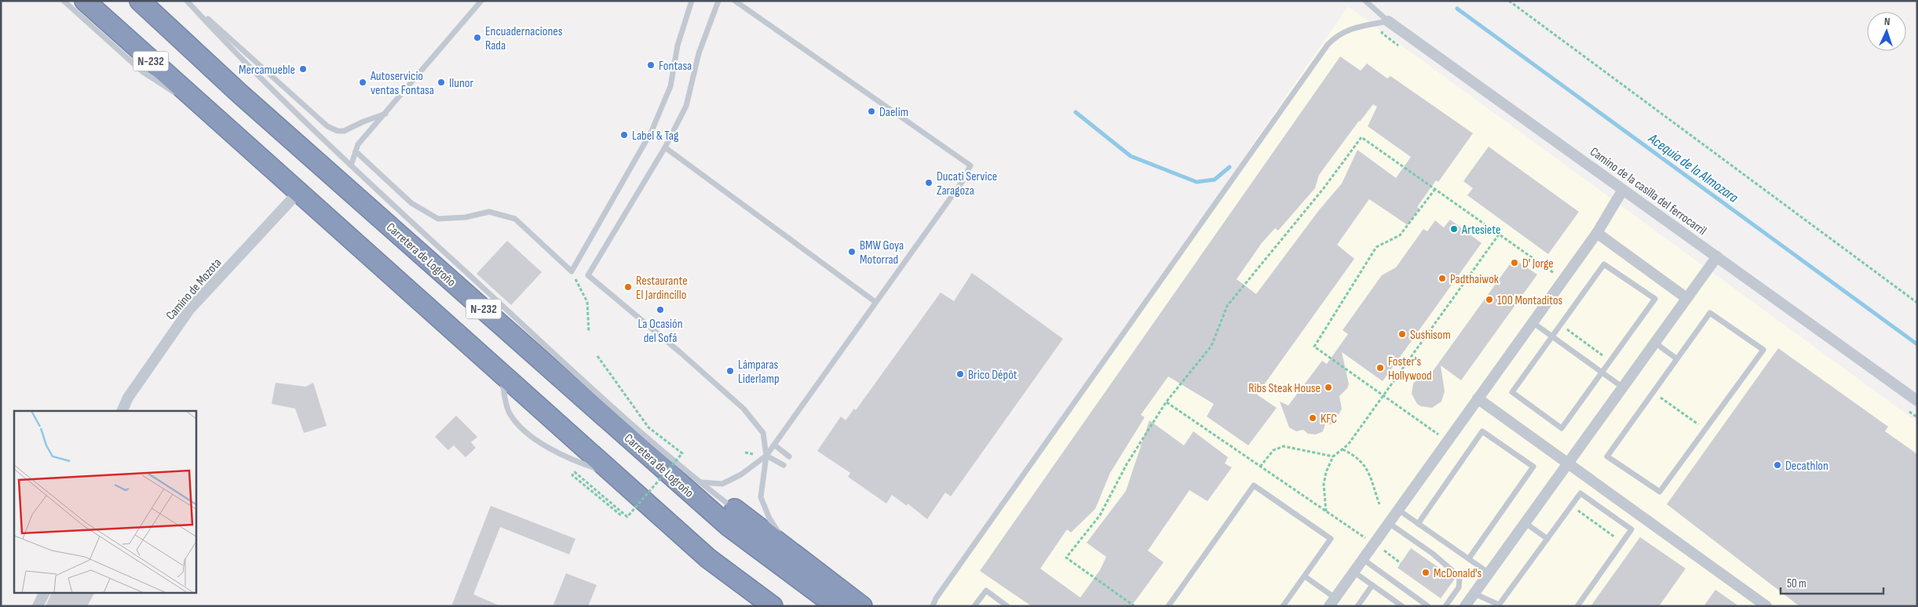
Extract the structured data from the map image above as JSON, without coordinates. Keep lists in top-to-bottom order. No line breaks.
{"streets":{"highway":["N-232","Carretera de Logroño"],"street":["Camino de la casilla del ferrocarril","Camino de Mozota"]},"crossings":[["N-232","Camino de Mozota"]],"water":["Acequia de la Almozara"],"places":["Encuadernaciones Rada","Fontasa","Mercamueble","Autoservicio ventas Fontasa","Ilunor","Daelim","Label & Tag","Ducati Service Zaragoza","Artesiete","BMW Goya Motorrad","D' Jorge","Padthaiwok","Restaurante El Jardincillo","100 Montaditos","La Ocasión del Sofá","Sushisom","Foster's Hollywood","Lámparas Liderlamp","Brico Dépôt","Ribs Steak House","KFC","Decathlon","McDonald's"],"scale_bar":"50 m","north":"top"}
